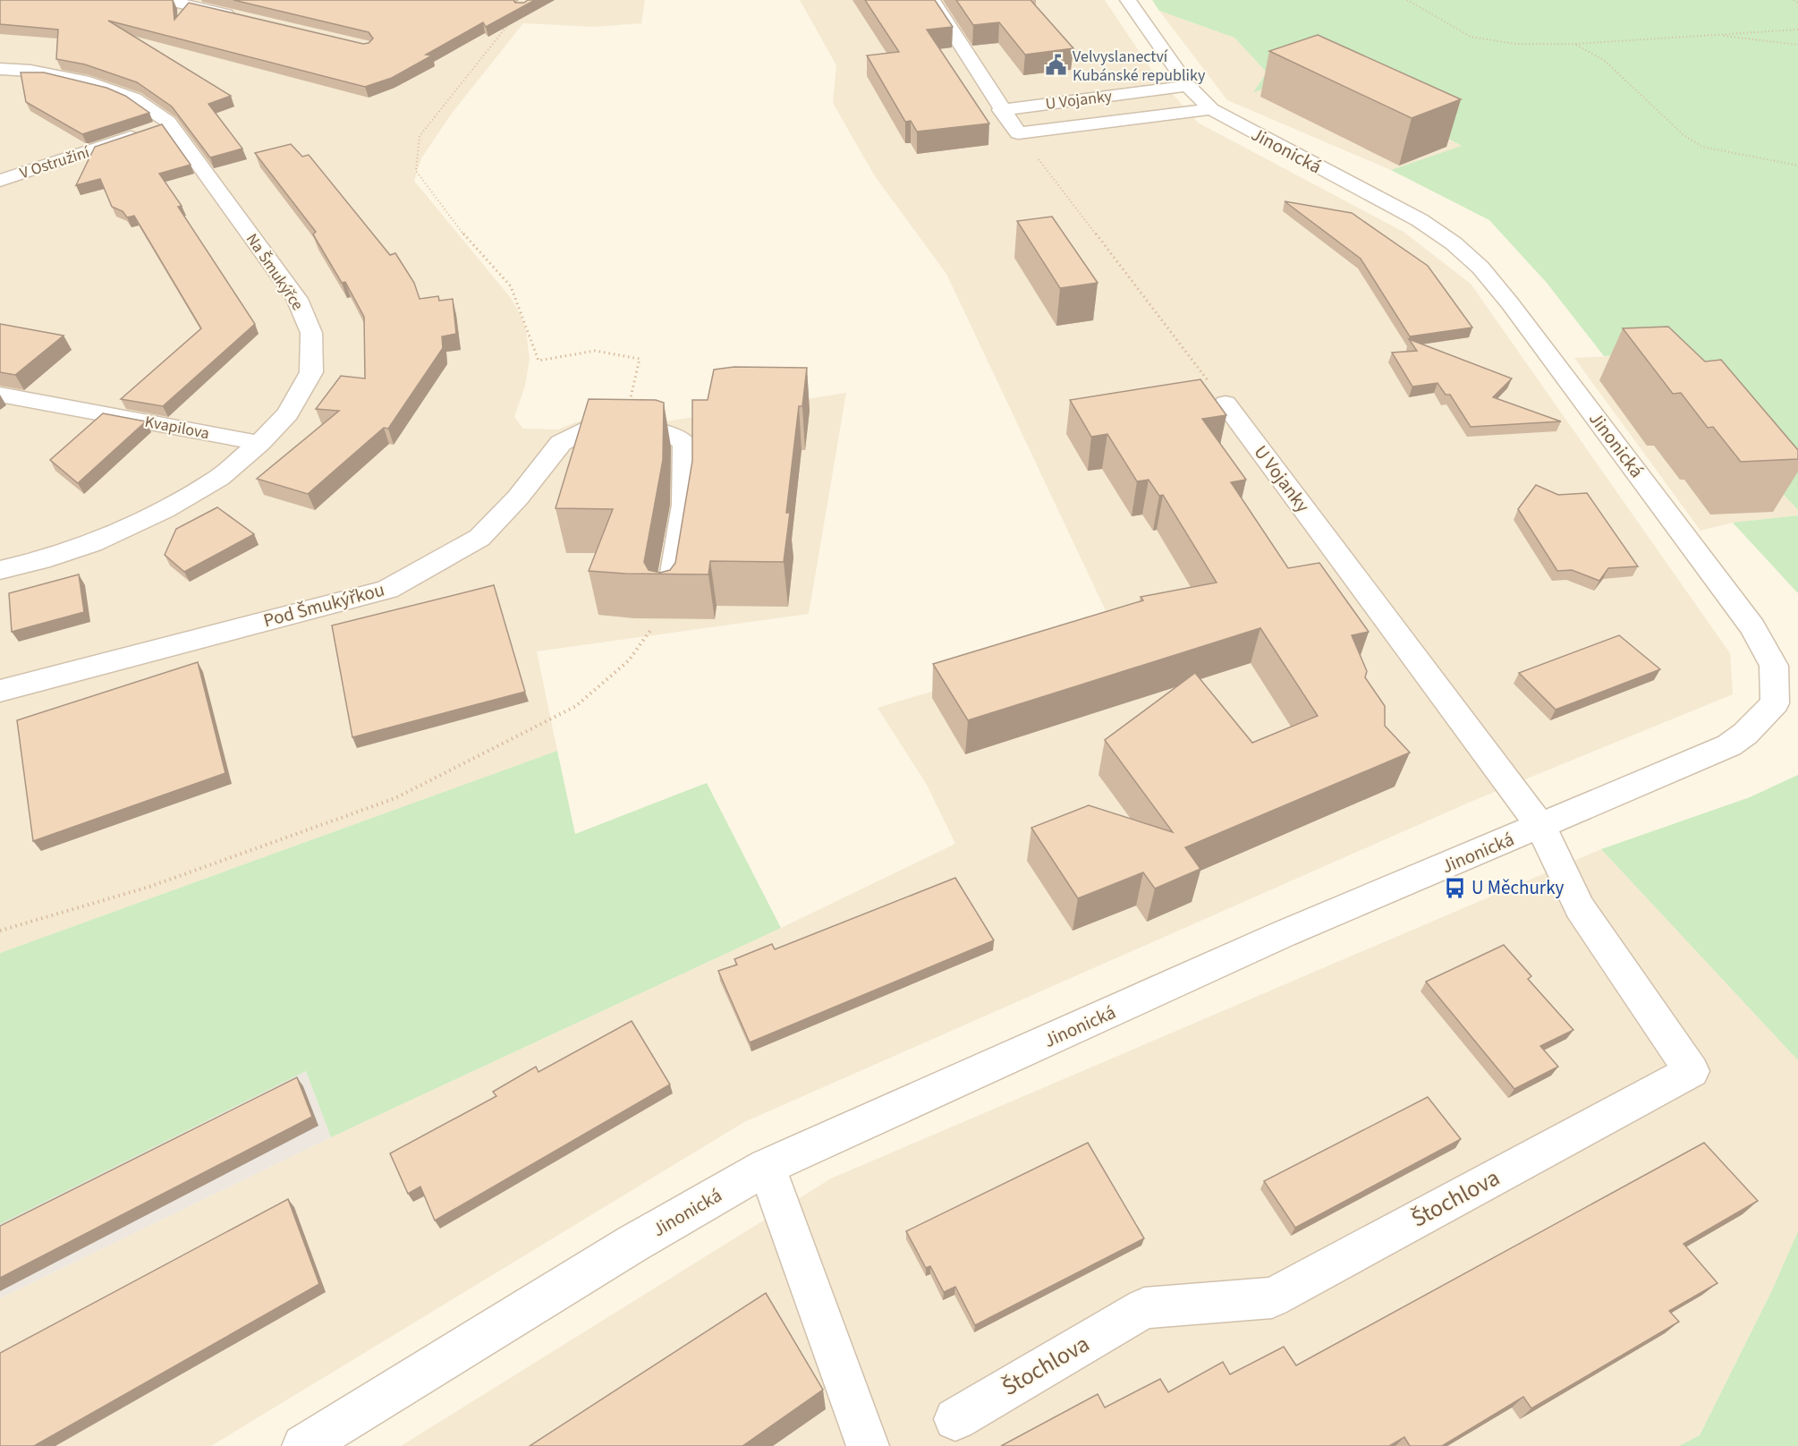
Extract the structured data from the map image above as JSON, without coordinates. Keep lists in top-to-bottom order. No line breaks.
{"streets":{"street":["U Vojanky","Jinonická","V Ostružiní","Na Šmukýřce","Kvapilova","Pod Šmukýřkou","Štochlova"]},"crossings":[["U Vojanky","Jinonická"],["U Vojanky","Štochlova"],["Jinonická","Štochlova"],["V Ostružiní","Na Šmukýřce"],["Na Šmukýřce","Kvapilova"]],"places":{"public building":["Velvyslanectví Kubánské republiky"],"bus stop":["U Měchurky"]}}
